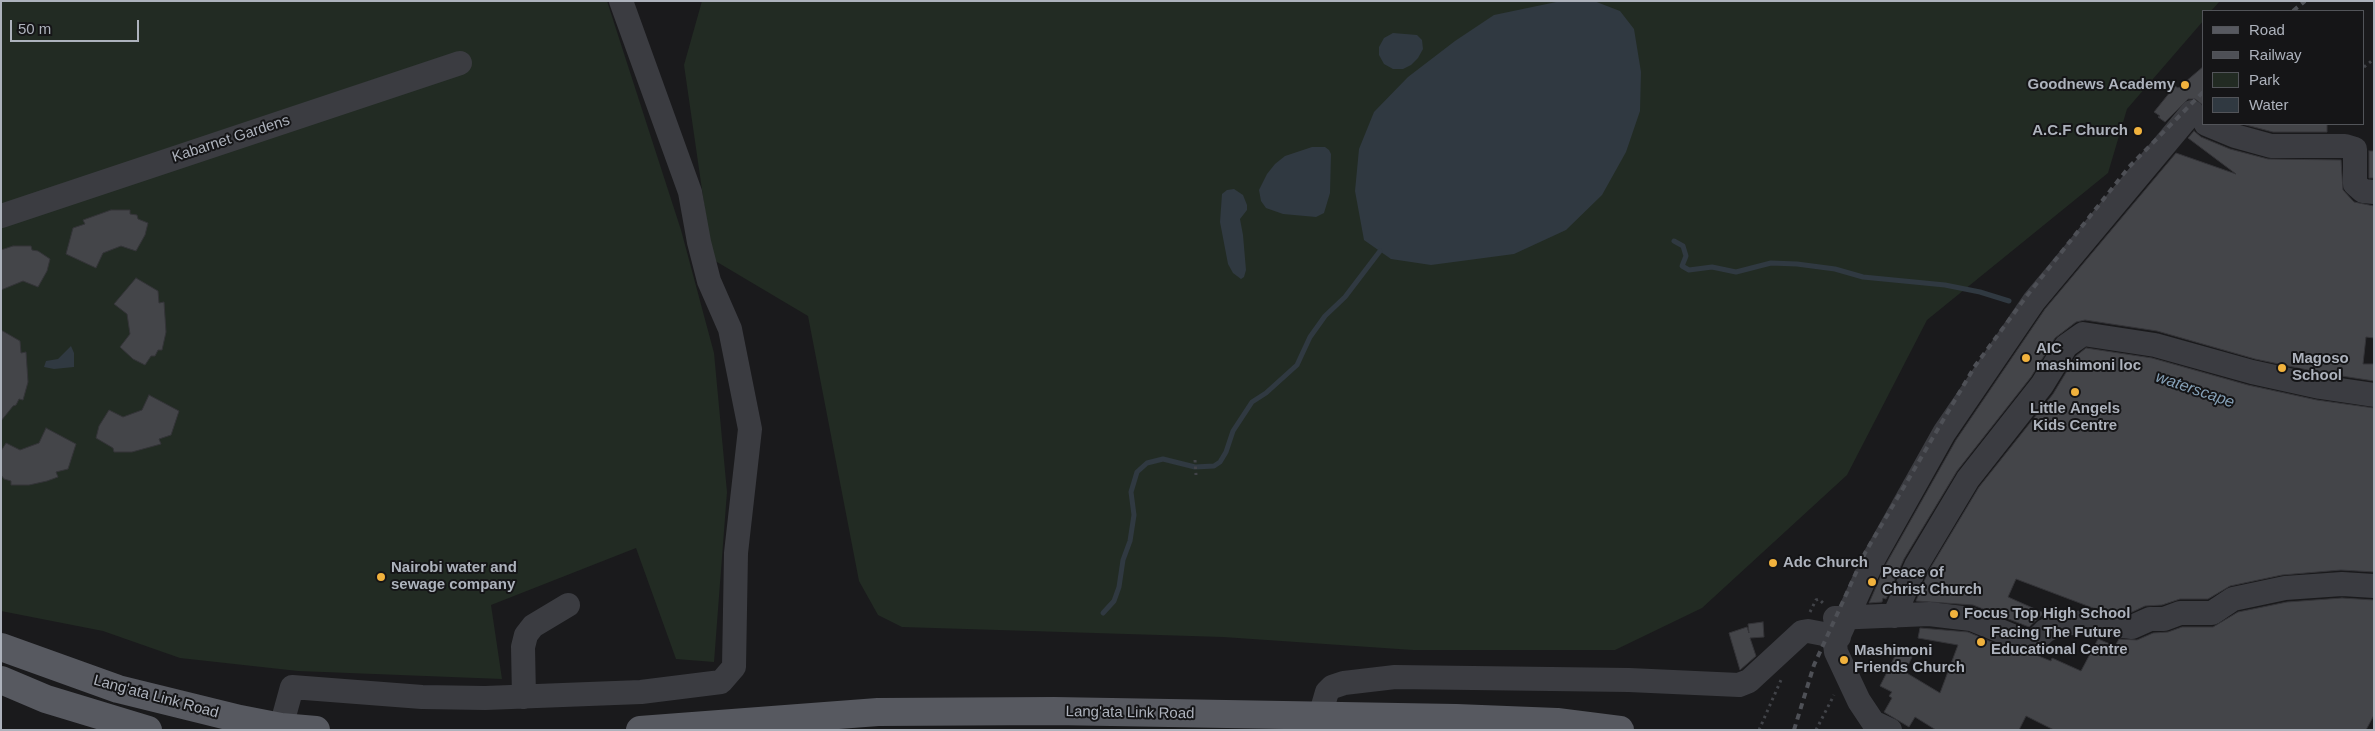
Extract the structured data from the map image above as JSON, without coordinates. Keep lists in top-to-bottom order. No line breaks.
{"streets":{"main road":["Lang'ata Link Road"],"street":["Kabarnet Gardens"]},"water":["waterscape"],"places":["Goodnews Academy","A.C.F Church","AIC mashimoni loc","Magoso School","Little Angels Kids Centre","Adc Church","Nairobi water and sewage company","Peace of Christ Church","Focus Top High School","Facing The Future Educational Centre","Mashimoni Friends Church"],"legend":["Road","Railway","Park","Water"],"scale_bar":"50 m"}
